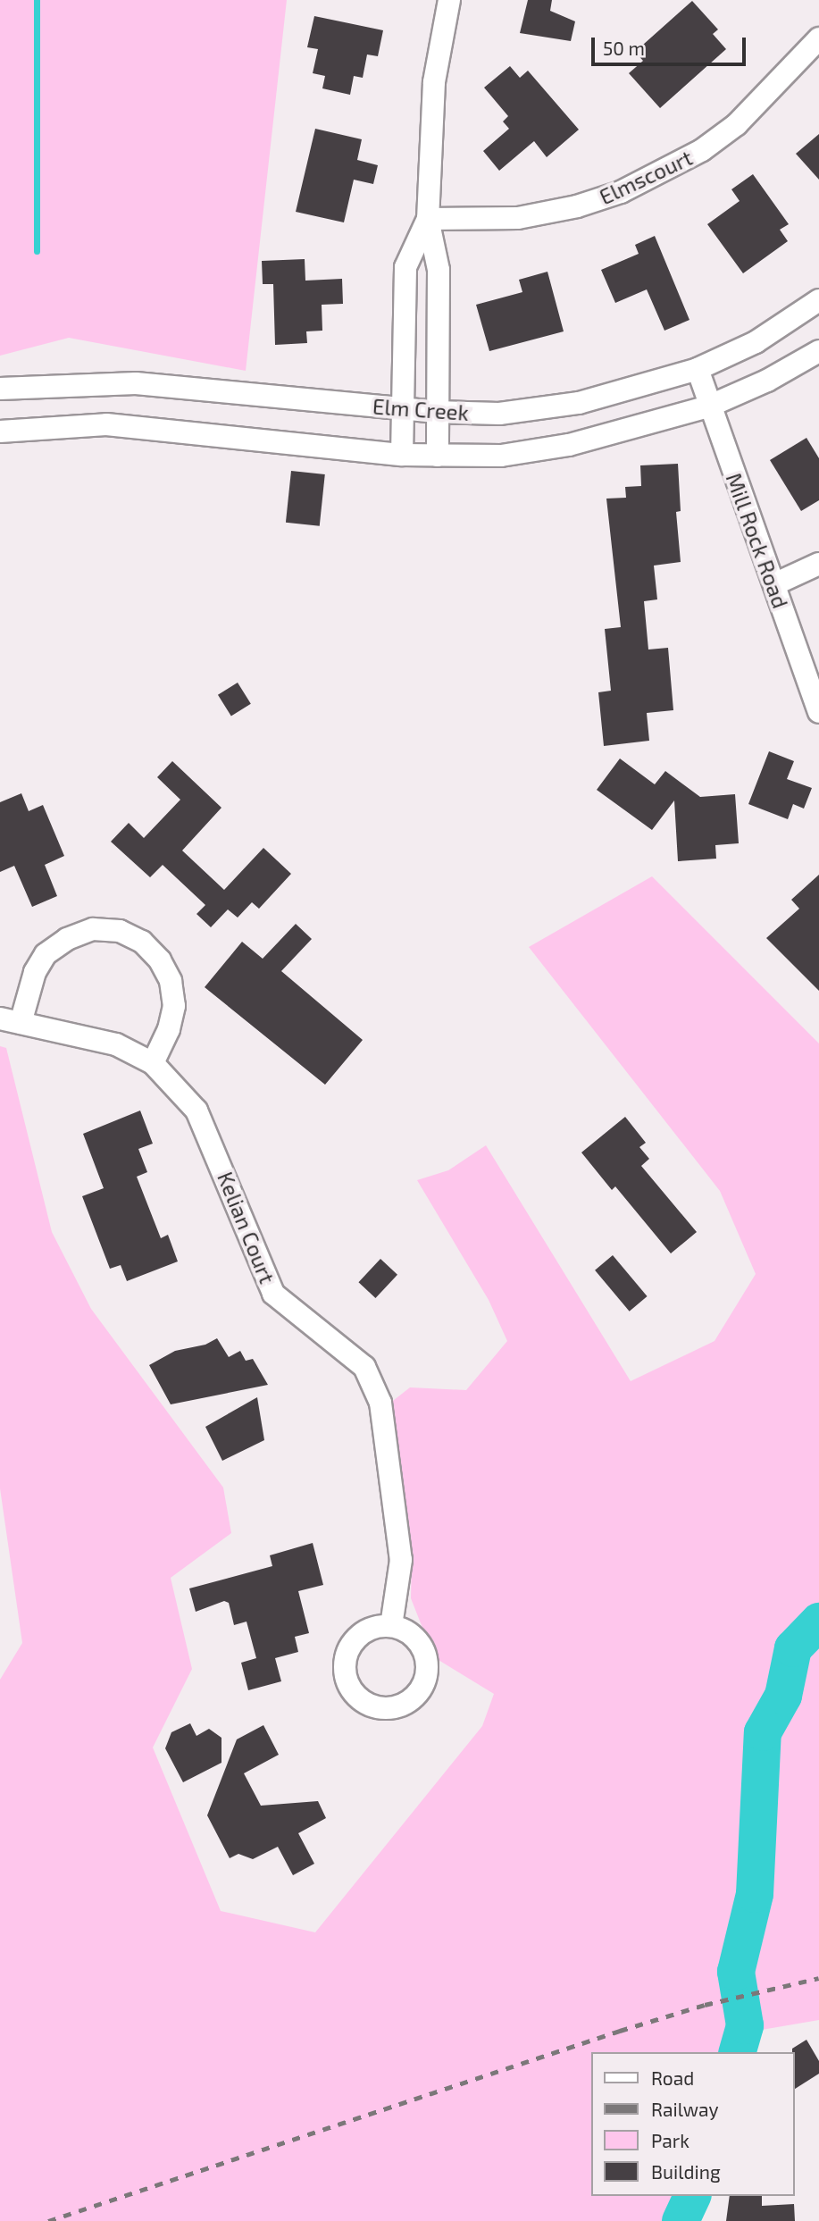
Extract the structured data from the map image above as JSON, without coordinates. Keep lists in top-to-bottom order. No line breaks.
{"streets":{"street":["Elmscourt","Elm Creek","Mill Rock Road","Kelian Court"]},"crossings":[["Elm Creek","Mill Rock Road"]],"legend":["Road","Railway","Park","Building"],"scale_bar":"50 m"}
